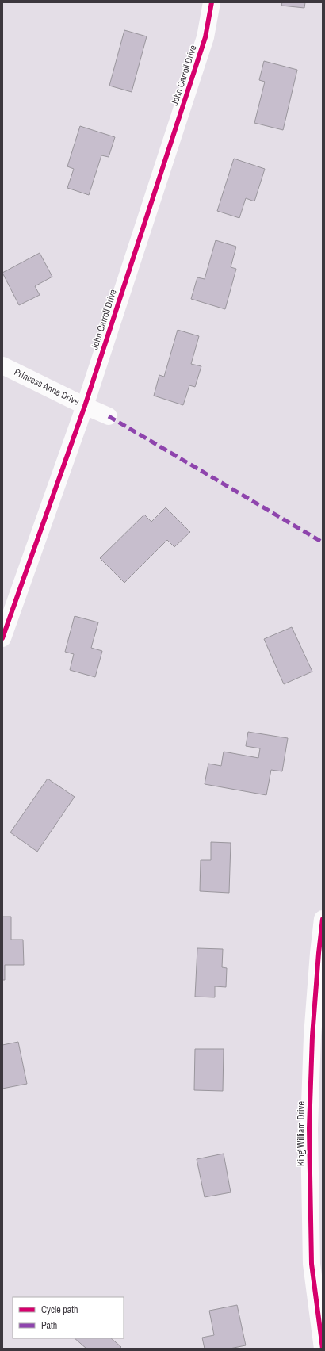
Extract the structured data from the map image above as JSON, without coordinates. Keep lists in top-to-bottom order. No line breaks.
{"streets":{"street":["John Carroll Drive","Princess Anne Drive","King William Drive"]},"crossings":[["John Carroll Drive","Princess Anne Drive"]],"legend":["Cycle path","Path"]}
